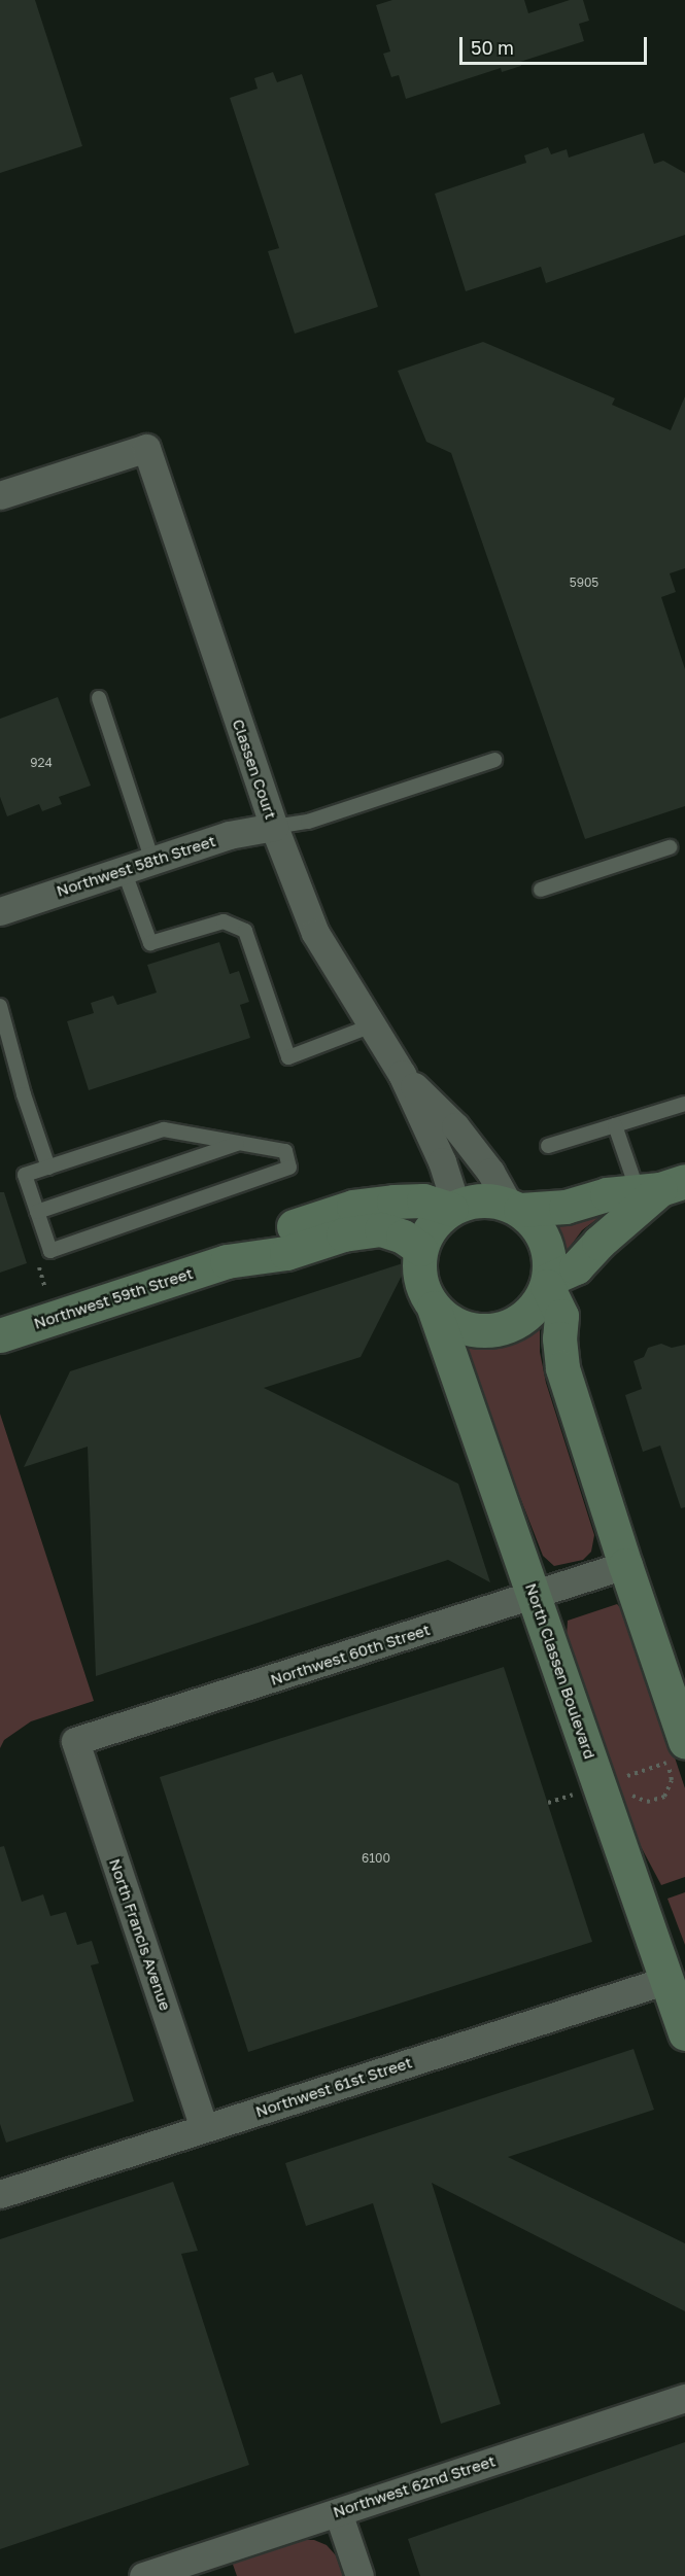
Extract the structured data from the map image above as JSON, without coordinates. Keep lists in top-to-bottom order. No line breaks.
{"streets":{"main road":["Northwest 59th Street","North Classen Boulevard"],"street":["Classen Court","Northwest 58th Street","Northwest 60th Street","North Francis Avenue","Northwest 61st Street","Northwest 62nd Street"]},"crossings":[["Classen Court","Northwest 58th Street"],["Classen Court","Northwest 59th Street"],["Classen Court","North Classen Boulevard"],["Northwest 59th Street","North Classen Boulevard"],["Northwest 60th Street","North Classen Boulevard"],["Northwest 60th Street","North Francis Avenue"],["North Classen Boulevard","Northwest 61st Street"],["North Francis Avenue","Northwest 61st Street"]],"house_numbers":["5905","924","6100"],"scale_bar":"50 m"}
